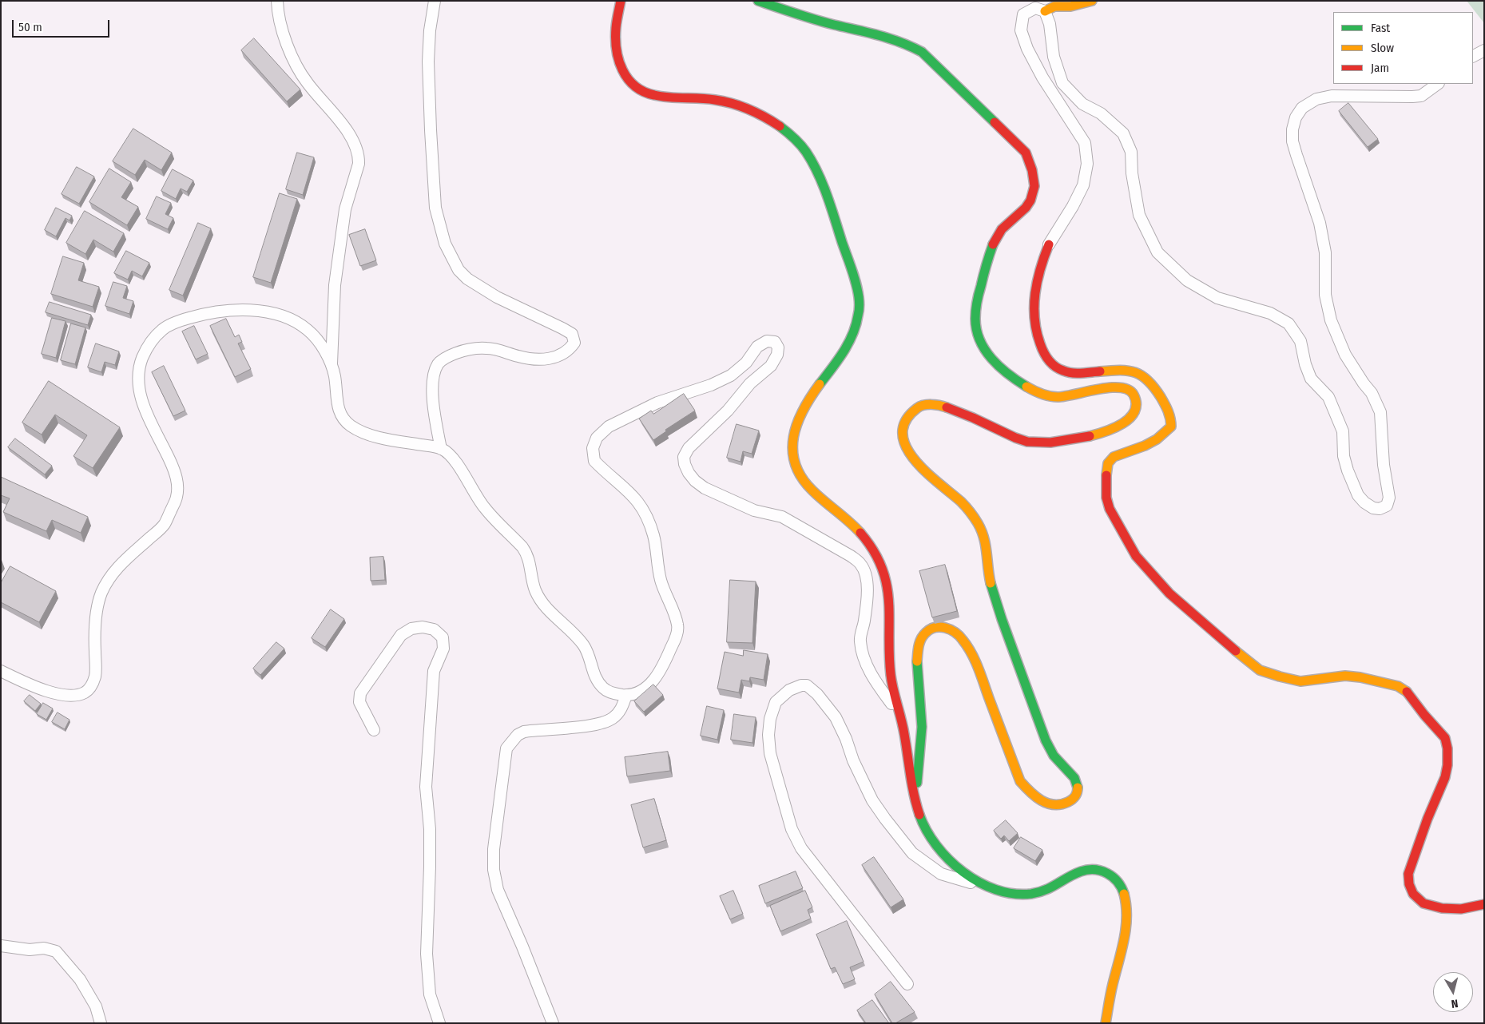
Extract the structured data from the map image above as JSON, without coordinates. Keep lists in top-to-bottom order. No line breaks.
{"legend":["Fast","Slow","Jam"],"scale_bar":"50 m","north":"bottom"}
